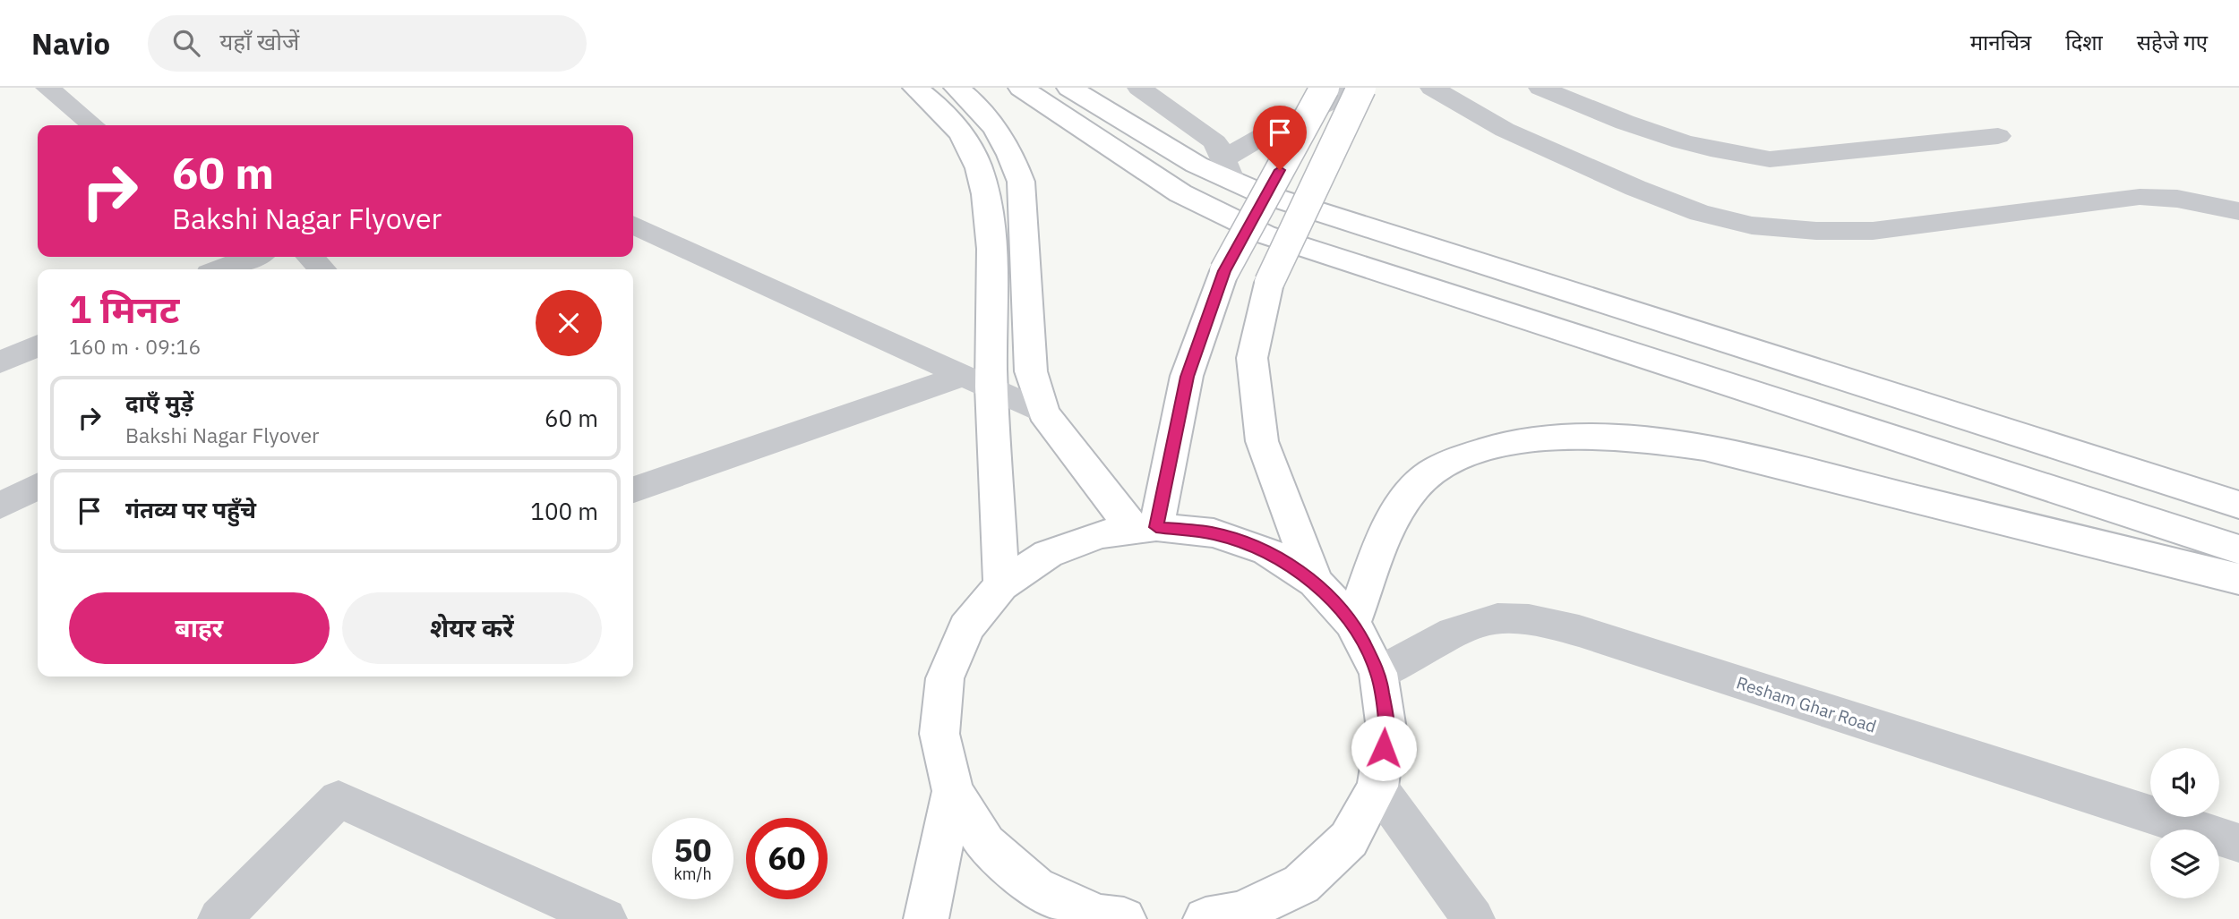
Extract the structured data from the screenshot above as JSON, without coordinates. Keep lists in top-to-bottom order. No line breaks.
{"streets":{"street":["Resham Ghar Road"]},"page":{"header":"Navio","search":"यहाँ खोजें","nav":["मानचित्र","दिशा","सहेजे गए"],"turn":["60 m","Bakshi Nagar Flyover"],"heading":["1 मिनट","160 m · 09:16"],"list":[{"name":"दाएँ मुड़ें","note":"Bakshi Nagar Flyover","value":"60 m"},{"name":"गंतव्य पर पहुँचे","value":"100 m"}],"buttons":["बाहर","शेयर करें"],"speed":"50 km/h","limit":"60"}}
